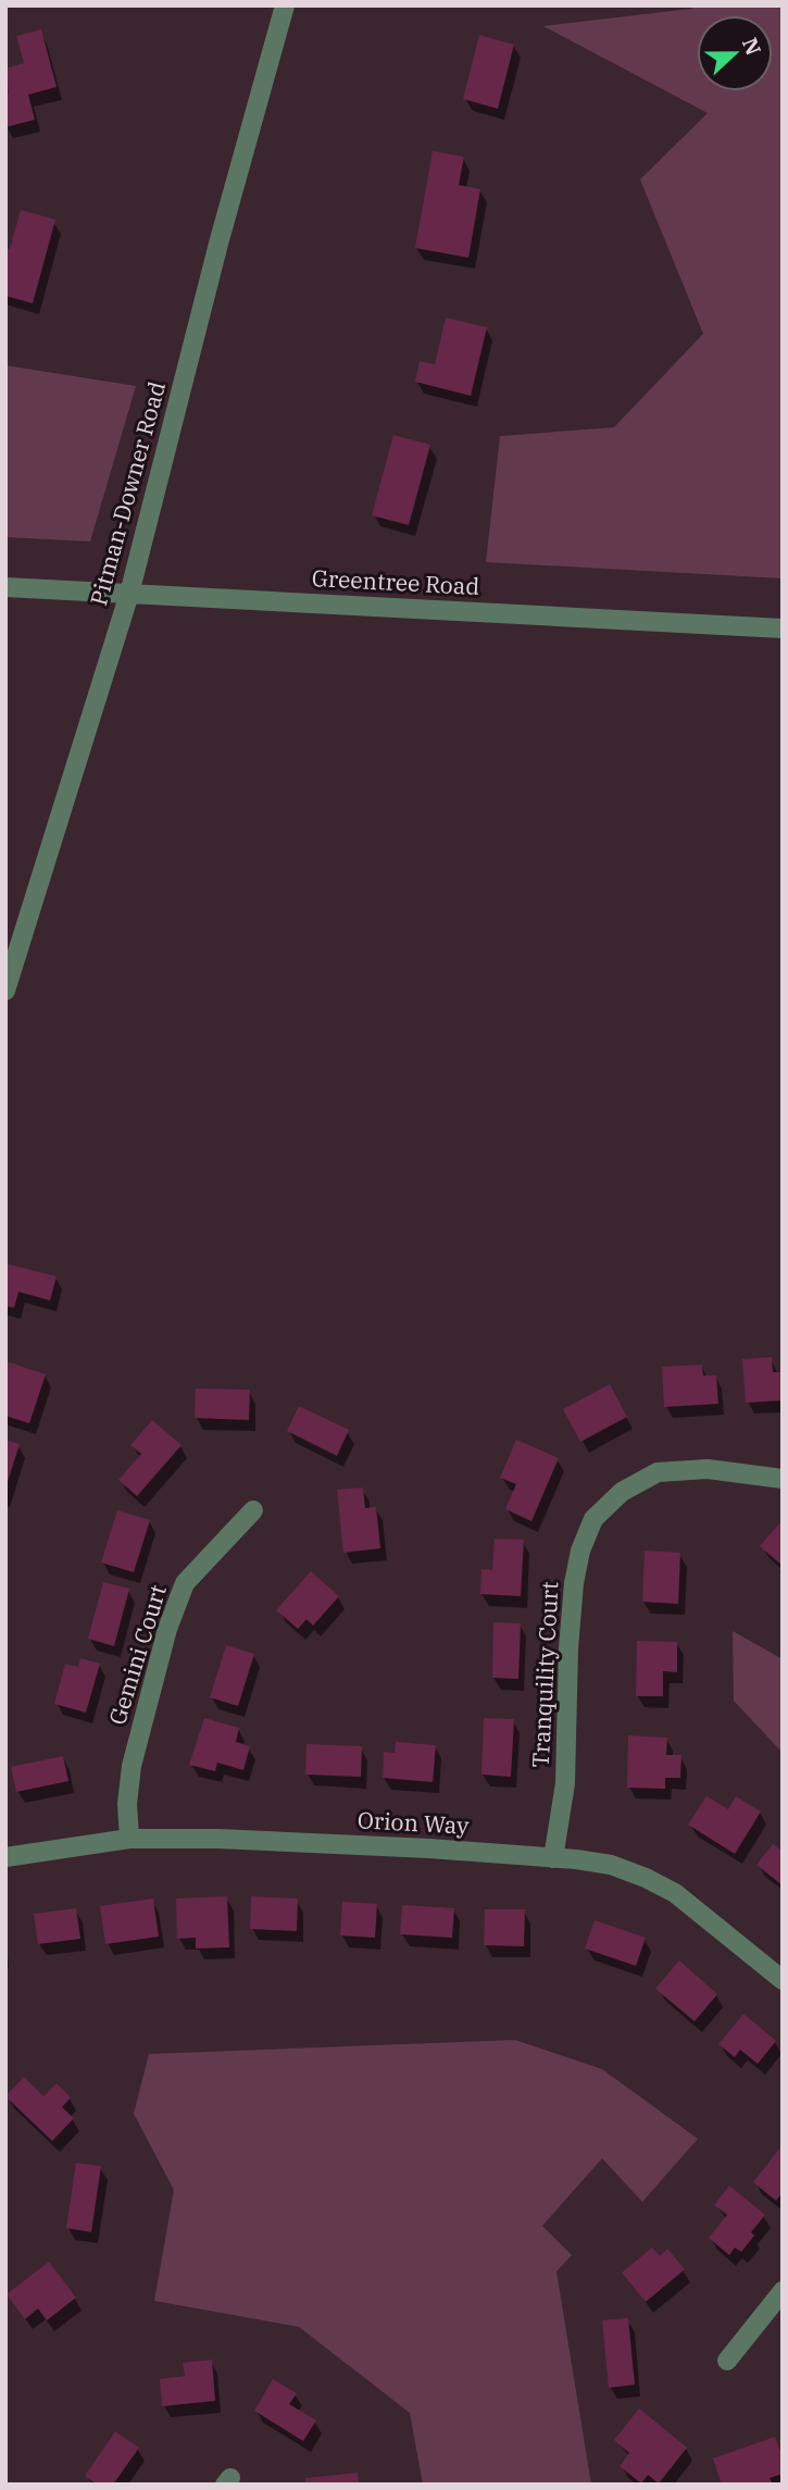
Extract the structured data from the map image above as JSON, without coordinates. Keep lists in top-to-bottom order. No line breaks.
{"streets":{"street":["Pitman-Downer Road","Greentree Road","Gemini Court","Tranquility Court","Orion Way"]},"crossings":[["Pitman-Downer Road","Greentree Road"],["Gemini Court","Orion Way"],["Tranquility Court","Orion Way"]],"north":"right"}
